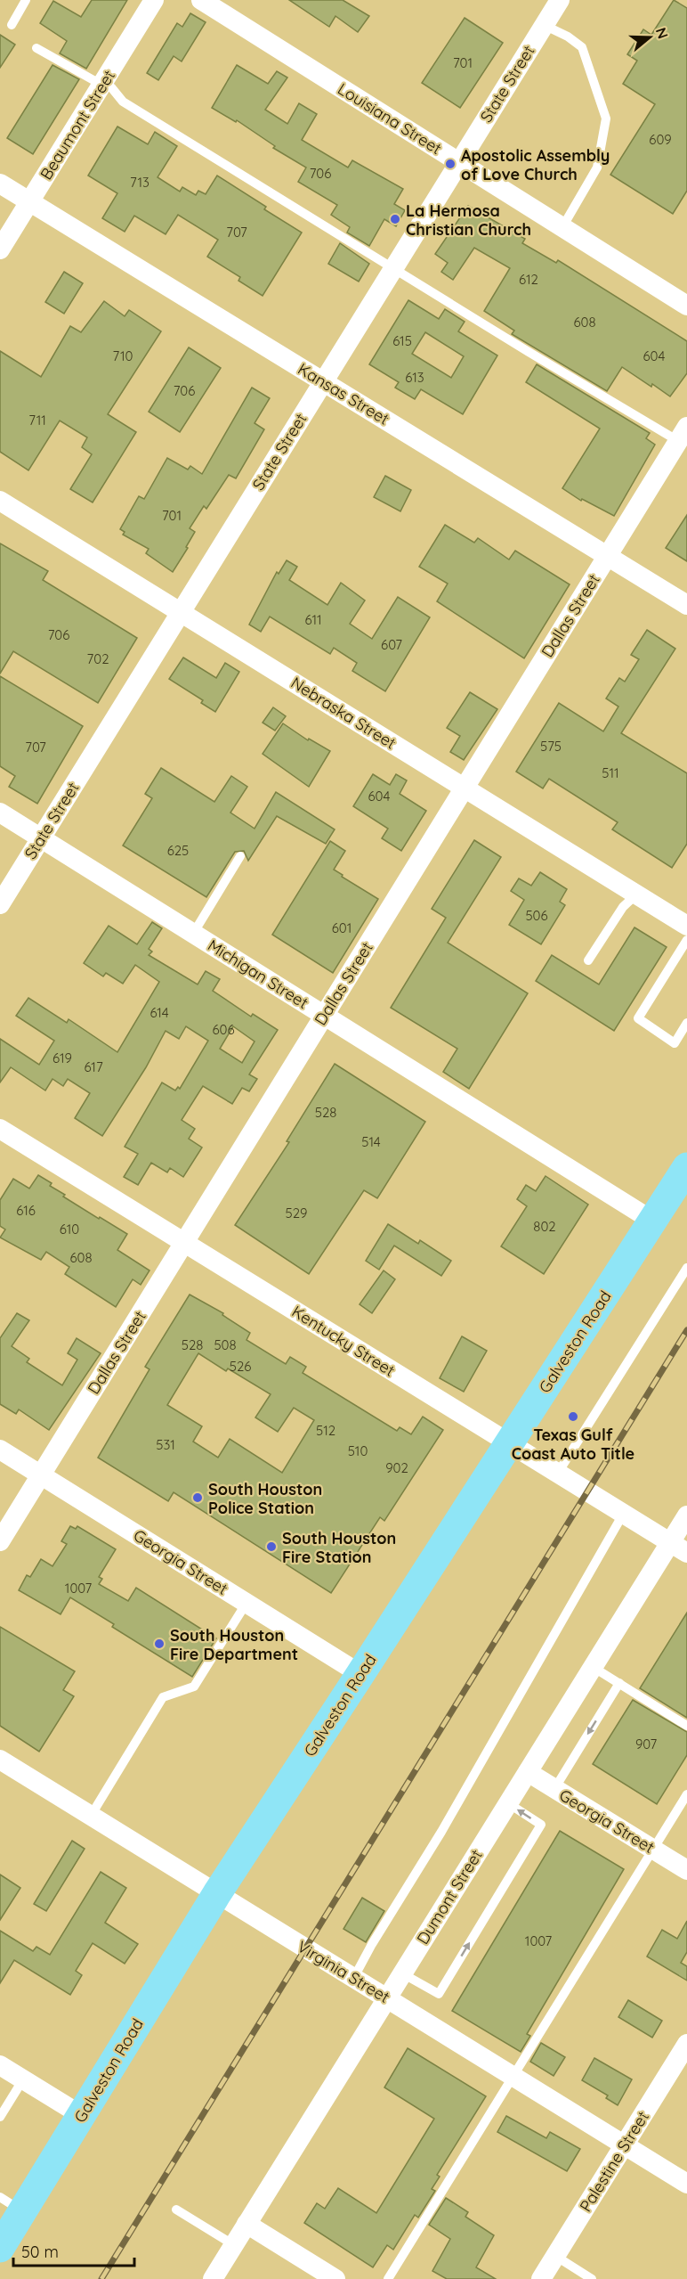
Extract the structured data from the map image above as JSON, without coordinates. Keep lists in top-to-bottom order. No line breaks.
{"streets":{"main road":["Galveston Road"],"street":["State Street","Louisiana Street","Beaumont Street","Kansas Street","Dallas Street","Nebraska Street","Michigan Street","Kentucky Street","Georgia Street","Dumont Street","Virginia Street","Palestine Street"]},"crossings":[["State Street","Louisiana Street"],["State Street","Kansas Street"],["State Street","Nebraska Street"],["State Street","Michigan Street"],["Beaumont Street","Kansas Street"],["Kansas Street","Dallas Street"],["Dallas Street","Nebraska Street"],["Dallas Street","Michigan Street"],["Dallas Street","Kentucky Street"],["Dallas Street","Georgia Street"],["Michigan Street","Galveston Road"],["Kentucky Street","Galveston Road"],["Kentucky Street","Dumont Street"],["Galveston Road","Georgia Street"],["Galveston Road","Virginia Street"],["Georgia Street","Dumont Street"],["Dumont Street","Virginia Street"],["Virginia Street","Palestine Street"]],"places":["Apostolic Assembly of Love Church","La Hermosa Christian Church","Texas Gulf Coast Auto Title","South Houston Police Station","South Houston Fire Station","South Houston Fire Department"],"house_numbers":["701","609","706","713","707","612","608","615","710","604","613","706","711","701","611","706","607","702","575","707","511","604","625","506","601","614","606","619","617","528","514","616","529","802","610","608","528","508","526","512","531","510","902","1007","907","1007"],"scale_bar":"50 m","north":"right"}
